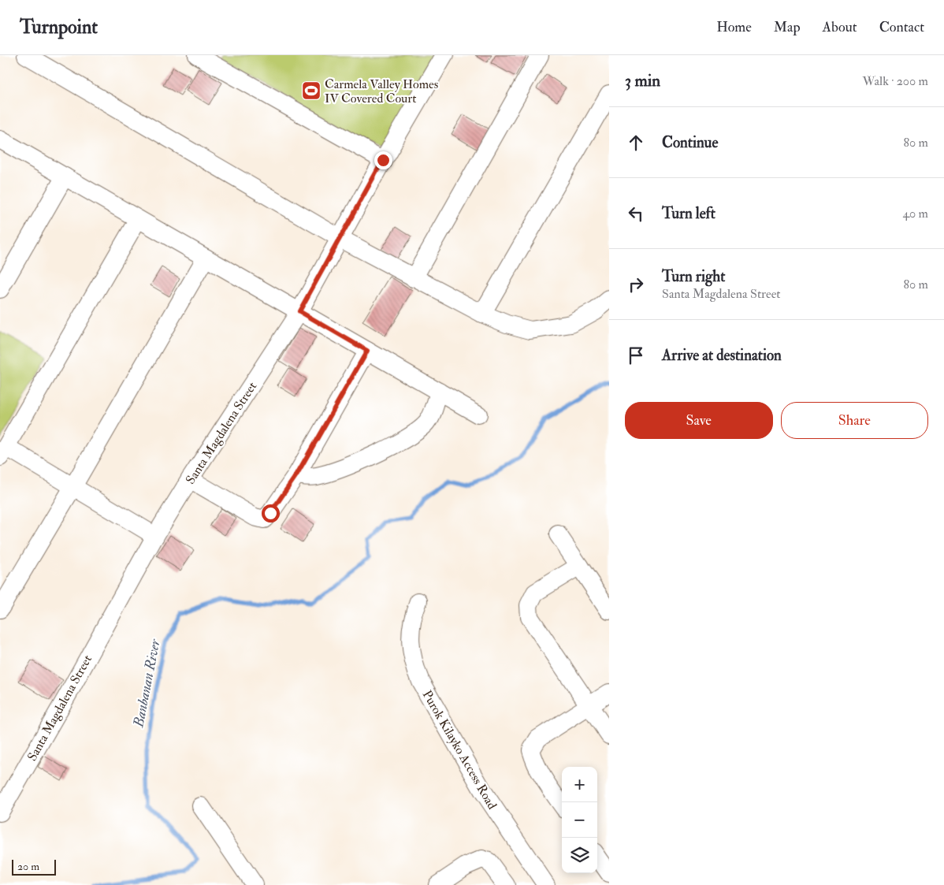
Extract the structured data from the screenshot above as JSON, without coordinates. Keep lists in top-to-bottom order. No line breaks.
{"streets":{"street":["Santa Magdalena Street","Purok Kilayko Access Road"]},"water":["Banbanan River"],"places":{"sports":["Carmela Valley Homes IV Covered Court"]},"scale_bar":"20 m","page":{"header":"Turnpoint","nav":["Home","Map","About","Contact"],"heading":["3 min","Walk · 200 m"],"list":[["Continue","80 m"],["Turn left","40 m"],["Turn right","Santa Magdalena Street","80 m"],"Arrive at destination"],"buttons":["Save","Share"],"map_buttons":["+","−"],"scale":"20 m"}}
